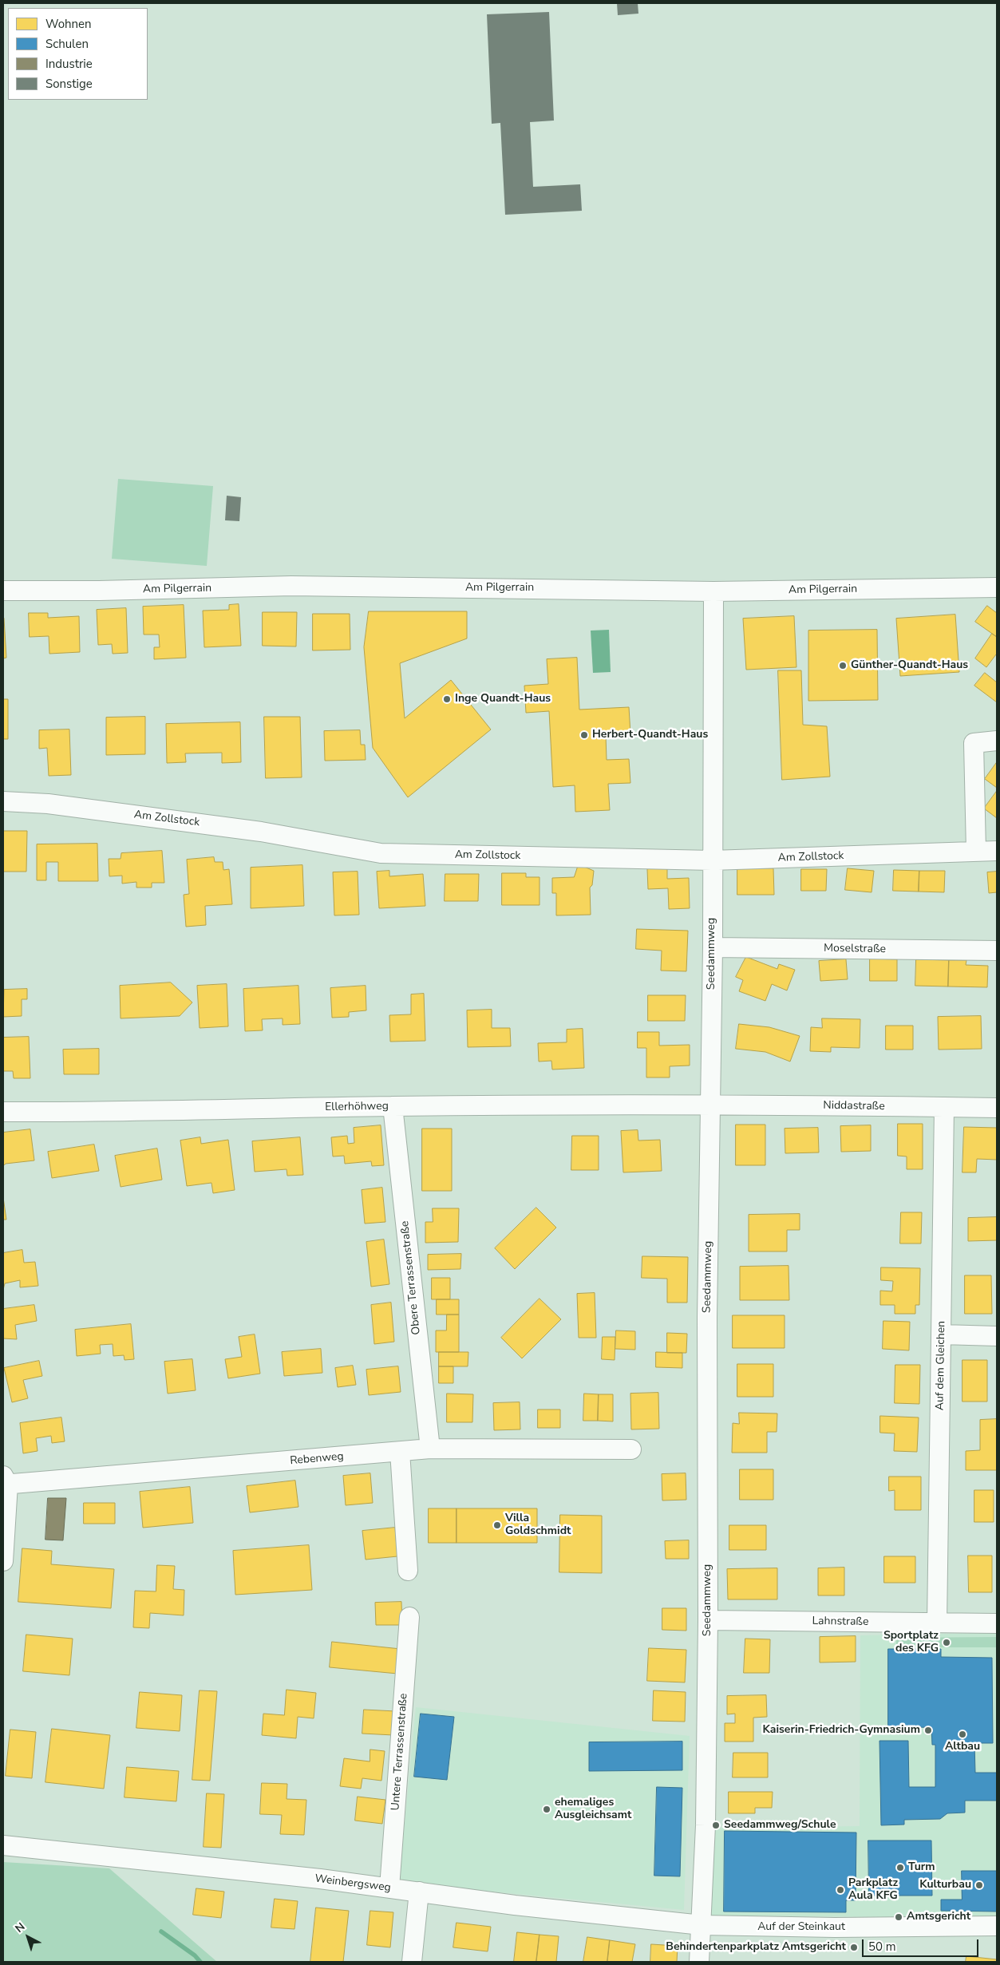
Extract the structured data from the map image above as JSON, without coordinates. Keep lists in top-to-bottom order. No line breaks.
{"streets":{"street":["Am Pilgerrain","Am Zollstock","Moselstraße","Seedammweg","Niddastraße","Ellerhöhweg","Obere Terrassenstraße","Auf dem Gleichen","Rebenweg","Lahnstraße","Untere Terrassenstraße","Weinbergsweg","Auf der Steinkaut"]},"crossings":[["Am Pilgerrain","Seedammweg"],["Am Zollstock","Seedammweg"],["Moselstraße","Seedammweg"],["Seedammweg","Niddastraße"],["Seedammweg","Ellerhöhweg"],["Seedammweg","Lahnstraße"],["Seedammweg","Weinbergsweg"],["Seedammweg","Auf der Steinkaut"],["Niddastraße","Ellerhöhweg"],["Niddastraße","Auf dem Gleichen"],["Ellerhöhweg","Obere Terrassenstraße"],["Obere Terrassenstraße","Rebenweg"],["Auf dem Gleichen","Lahnstraße"],["Untere Terrassenstraße","Weinbergsweg"],["Weinbergsweg","Auf der Steinkaut"]],"places":["Günther-Quandt-Haus","Inge Quandt-Haus","Herbert-Quandt-Haus","Villa Goldschmidt","Sportplatz des KFG","Kaiserin-Friedrich-Gymnasium","Altbau","ehemaliges Ausgleichsamt","Seedammweg/Schule","Turm","Kulturbau","Parkplatz Aula KFG","Amtsgericht","Behindertenparkplatz Amtsgericht"],"legend":["Wohnen","Schulen","Industrie","Sonstige"],"scale_bar":"50 m","north":"top left"}
